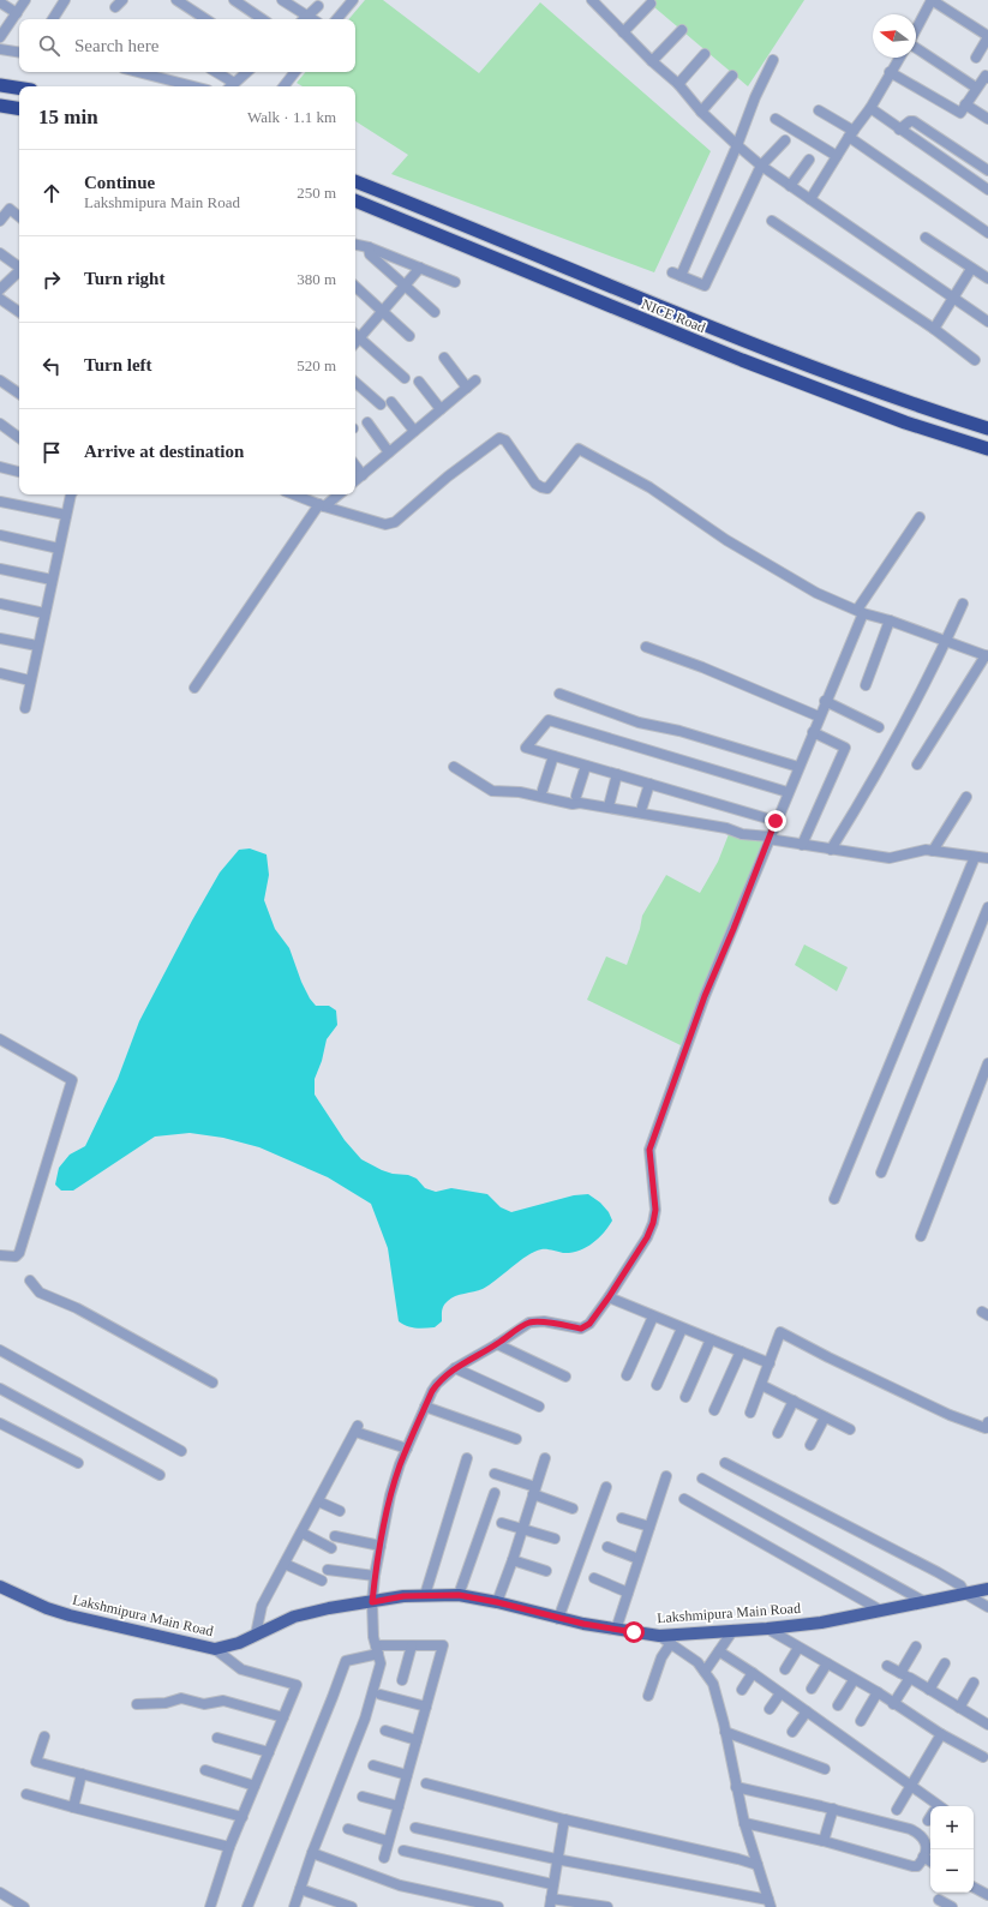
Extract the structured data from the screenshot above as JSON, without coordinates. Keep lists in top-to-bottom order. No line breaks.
{"streets":{"highway":["NICE Road"],"main road":["Lakshmipura Main Road"]},"north":"left","page":{"search":"Search here","heading":["15 min","Walk · 1.1 km"],"list":[["Continue","Lakshmipura Main Road","250 m"],["Turn right","380 m"],["Turn left","520 m"],"Arrive at destination"],"map_buttons":["+","−"]}}
